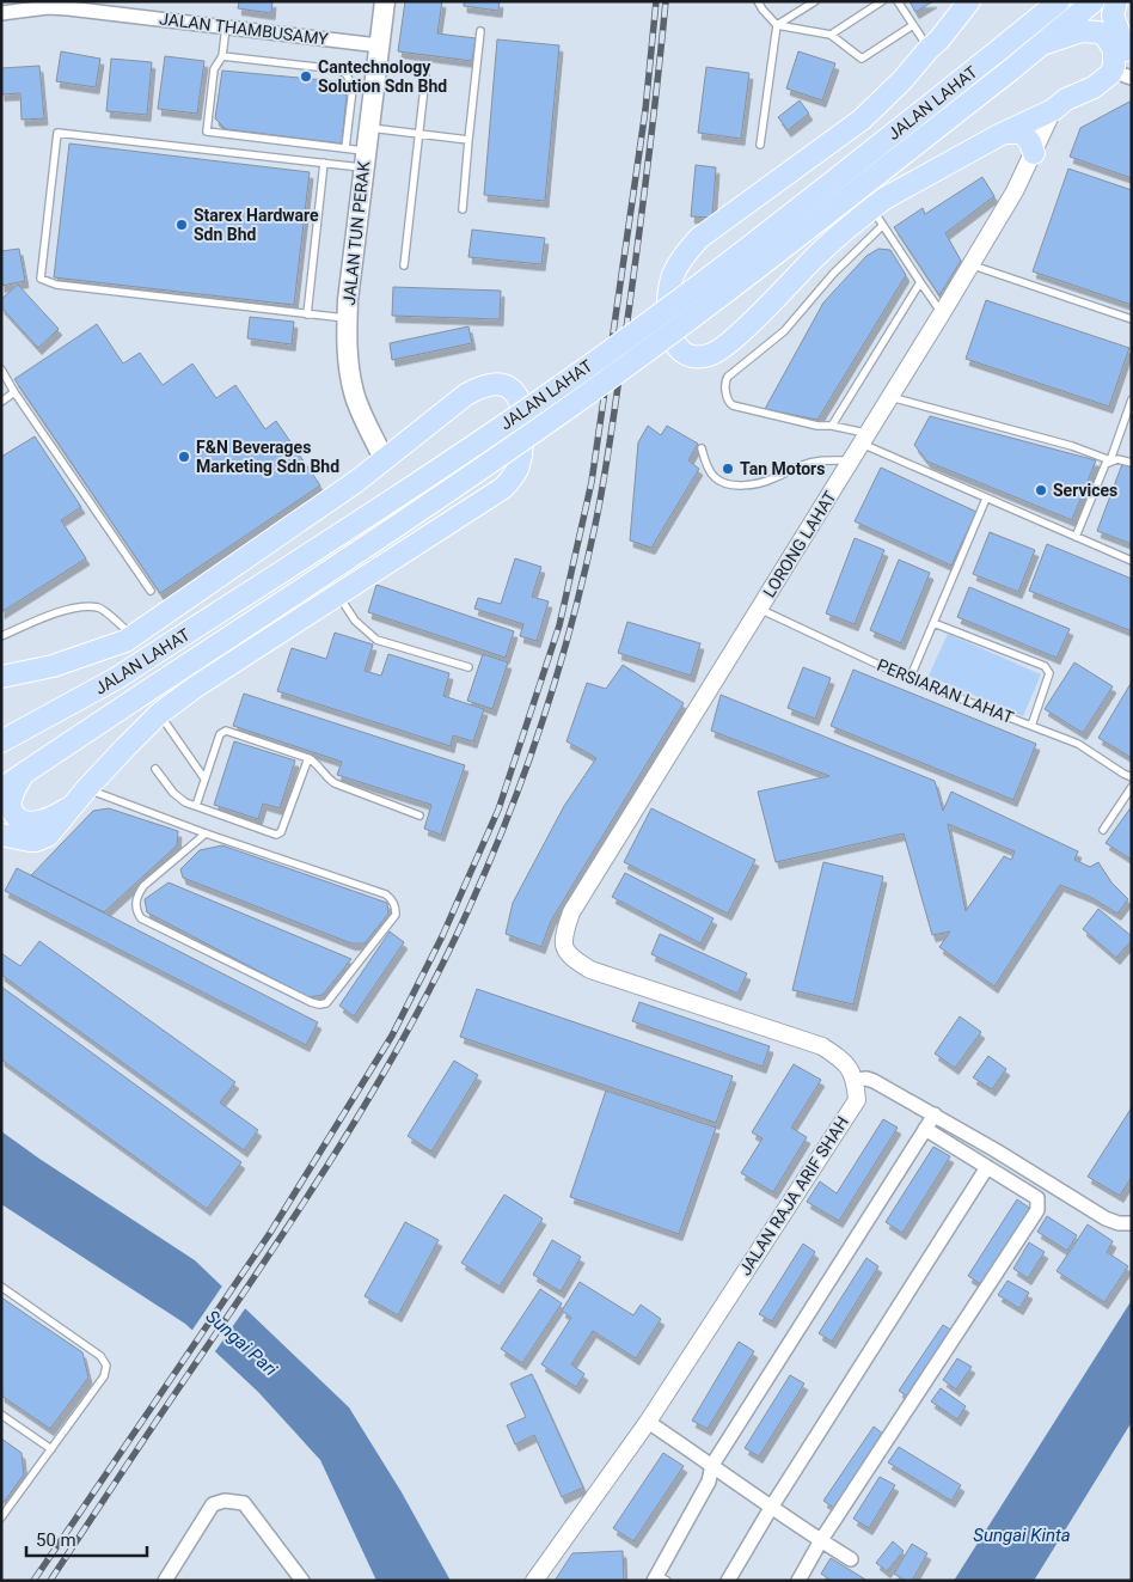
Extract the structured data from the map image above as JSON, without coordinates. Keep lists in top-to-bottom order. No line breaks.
{"streets":{"main road":["JALAN LAHAT","JALAN TUN PERAK"],"street":["JALAN THAMBUSAMY","LORONG LAHAT","JALAN RAJA ARIF SHAH"],"lane":["PERSIARAN LAHAT"]},"crossings":[["JALAN THAMBUSAMY","JALAN TUN PERAK"],["LORONG LAHAT","PERSIARAN LAHAT"],["LORONG LAHAT","JALAN RAJA ARIF SHAH"]],"water":["Sungai Pari","Sungai Kinta"],"places":["Cantechnology Solution Sdn Bhd","Starex Hardware Sdn Bhd","F&N Beverages Marketing Sdn Bhd","Tan Motors","Services"],"scale_bar":"50 m"}
